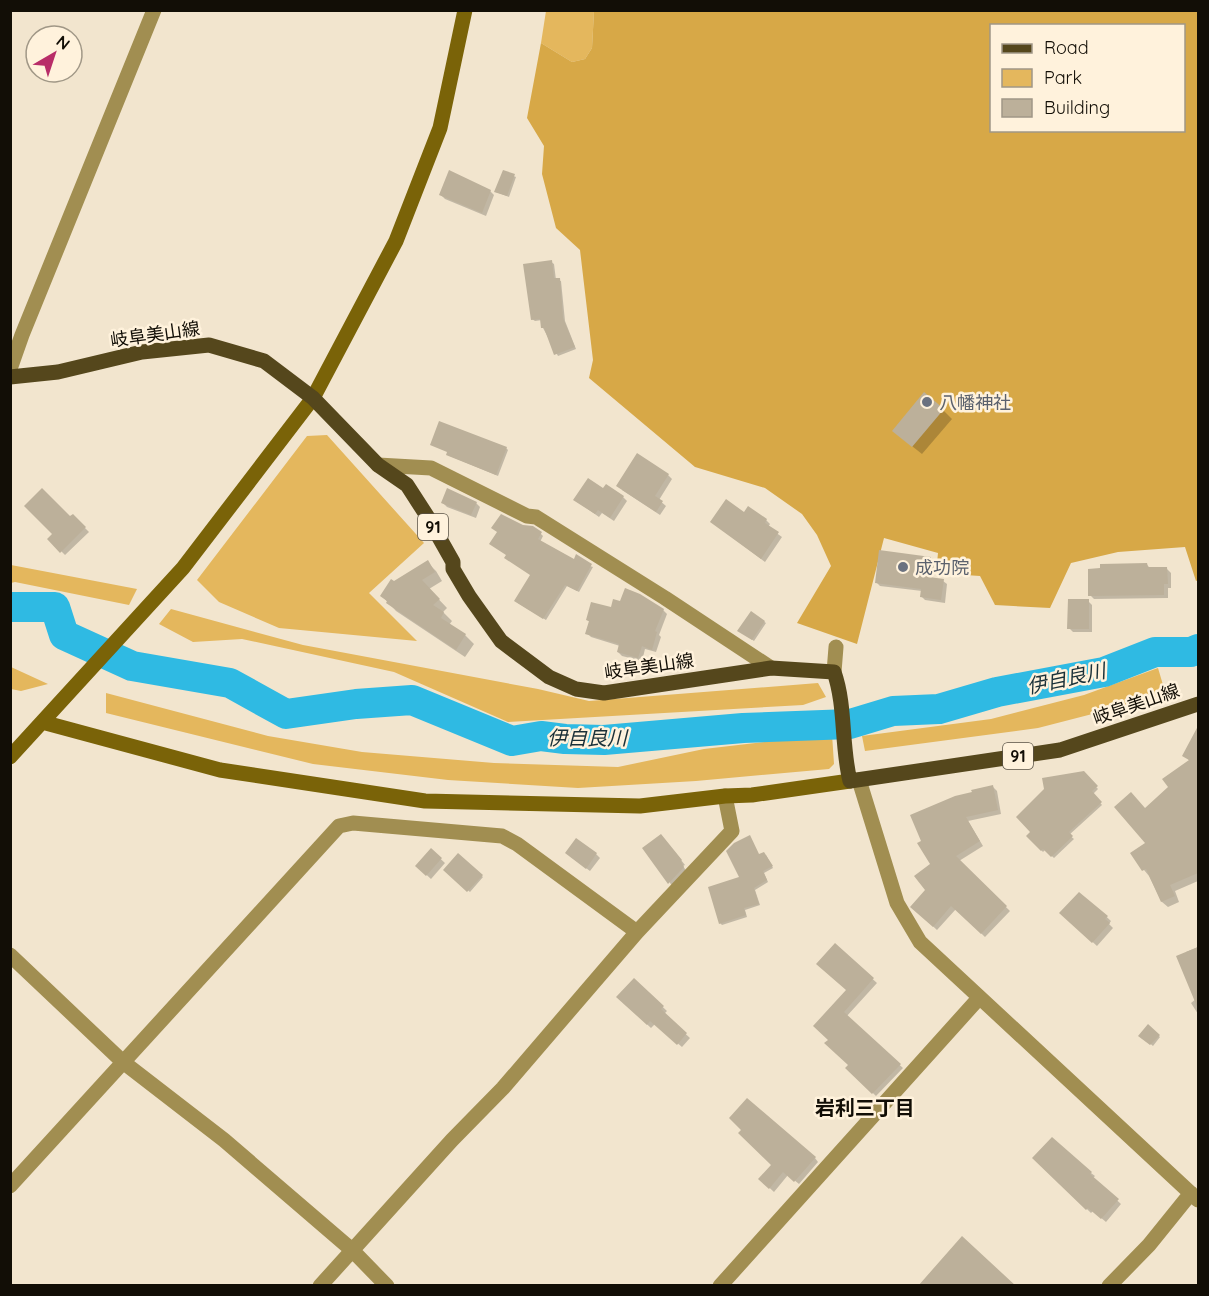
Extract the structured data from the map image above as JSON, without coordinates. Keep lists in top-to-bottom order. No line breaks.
{"streets":{"main road":["岐阜美山線","91"]},"districts":["岩利三丁目"],"water":["伊自良川"],"places":["八幡神社","成功院"],"legend":["Road","Park","Building"],"north":"top right"}
